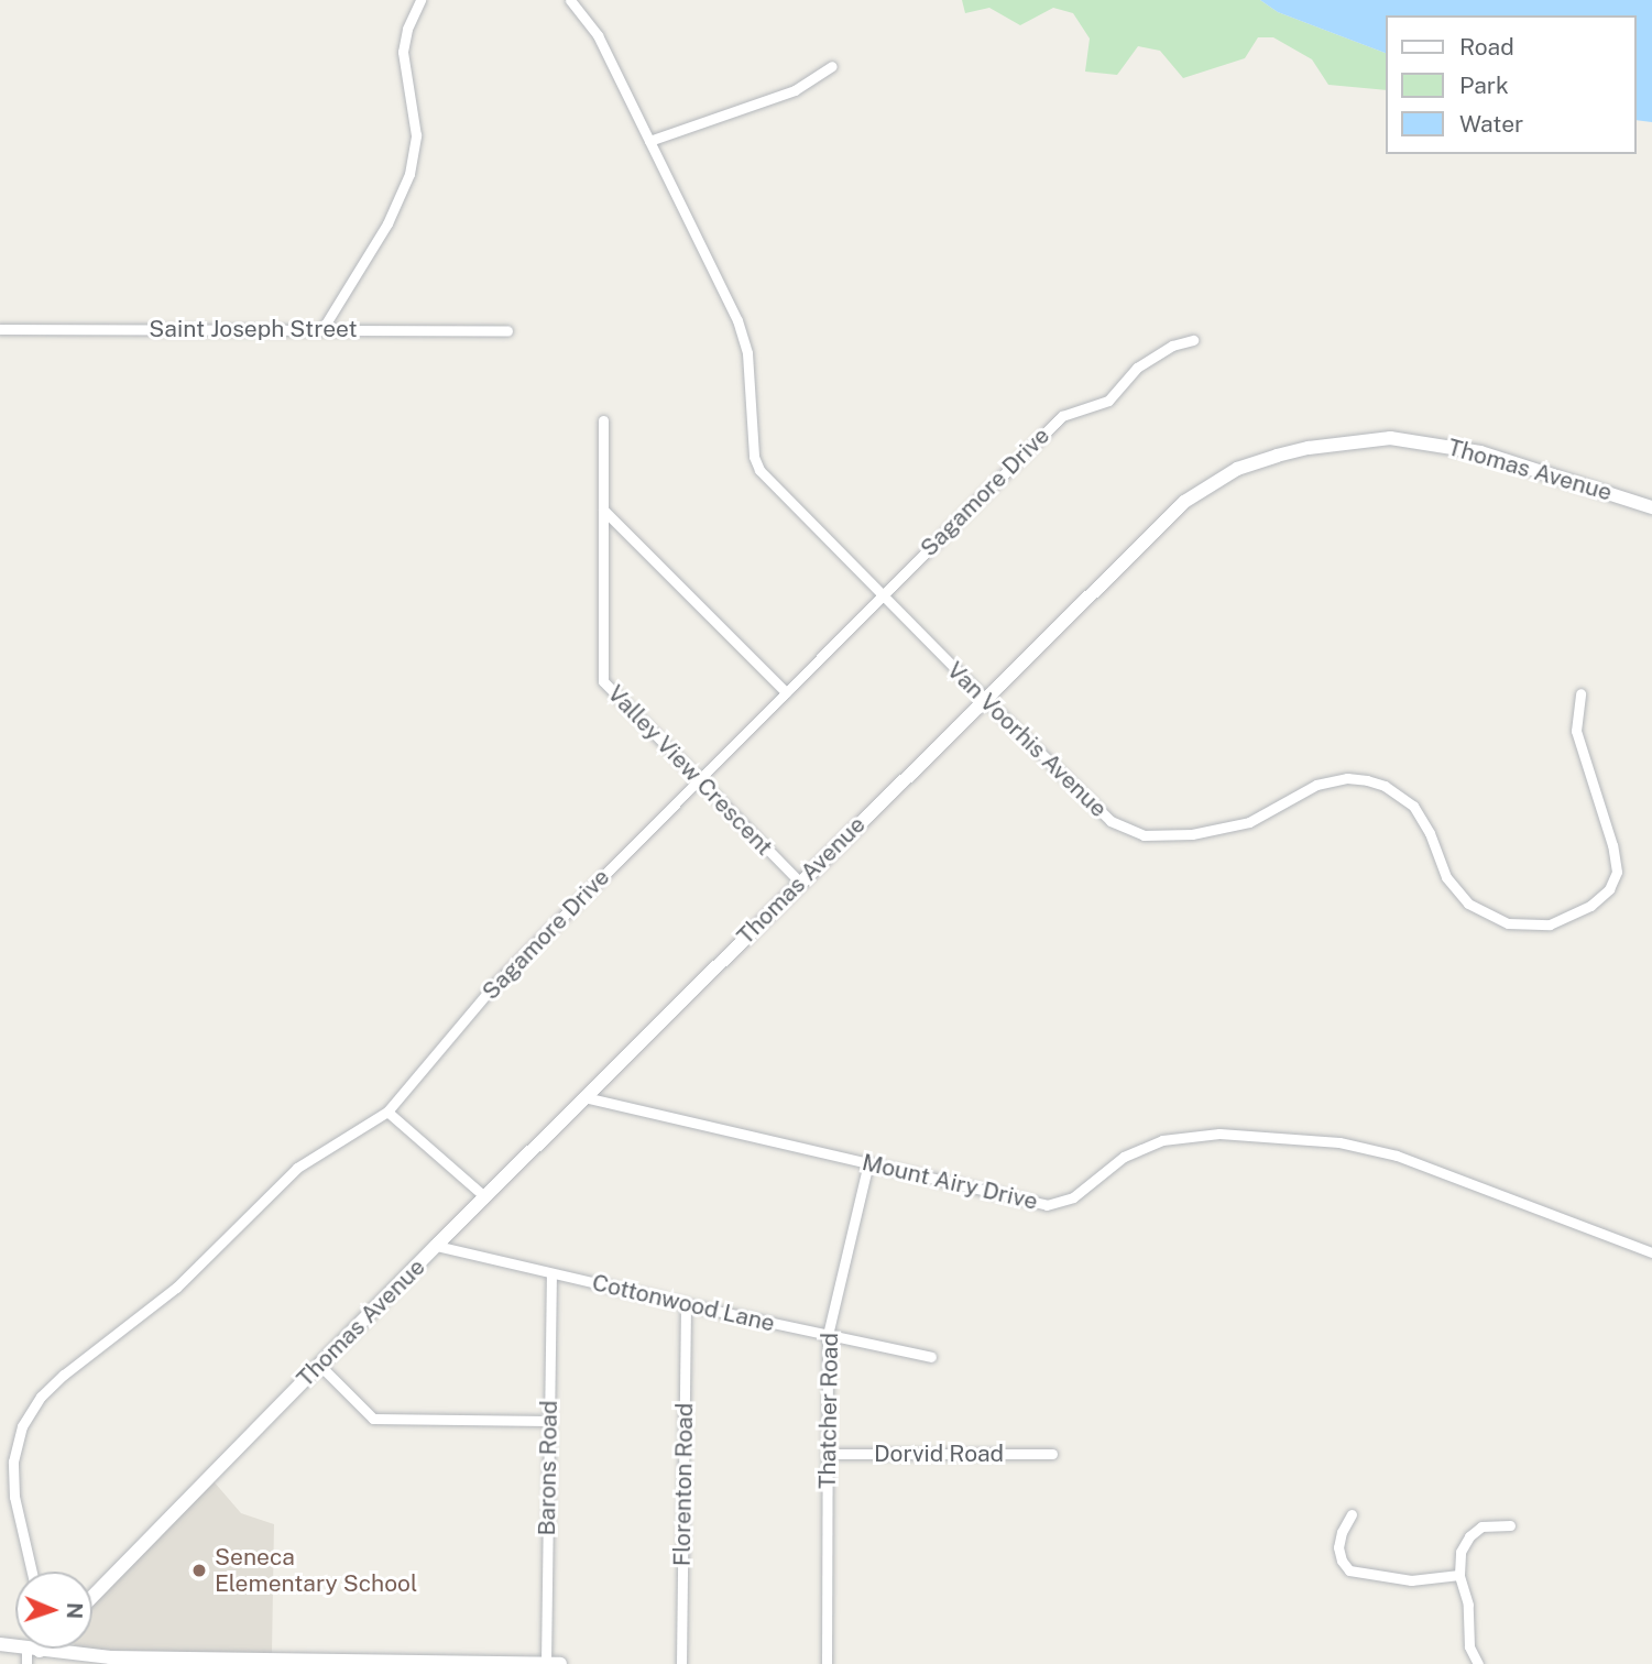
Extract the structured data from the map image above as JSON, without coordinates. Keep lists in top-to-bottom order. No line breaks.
{"streets":{"main road":["Thomas Avenue"],"street":["Saint Joseph Street","Sagamore Drive","Van Voorhis Avenue","Valley View Crescent","Mount Airy Drive","Cottonwood Lane","Thatcher Road","Dorvid Road","Barons Road","Florenton Road"]},"crossings":[["Thomas Avenue","Van Voorhis Avenue"],["Thomas Avenue","Valley View Crescent"],["Thomas Avenue","Mount Airy Drive"],["Thomas Avenue","Cottonwood Lane"],["Sagamore Drive","Van Voorhis Avenue"],["Sagamore Drive","Valley View Crescent"],["Mount Airy Drive","Thatcher Road"],["Cottonwood Lane","Thatcher Road"],["Cottonwood Lane","Barons Road"],["Cottonwood Lane","Florenton Road"],["Thatcher Road","Dorvid Road"]],"places":["Seneca Elementary School"],"legend":["Road","Park","Water"],"north":"right"}
